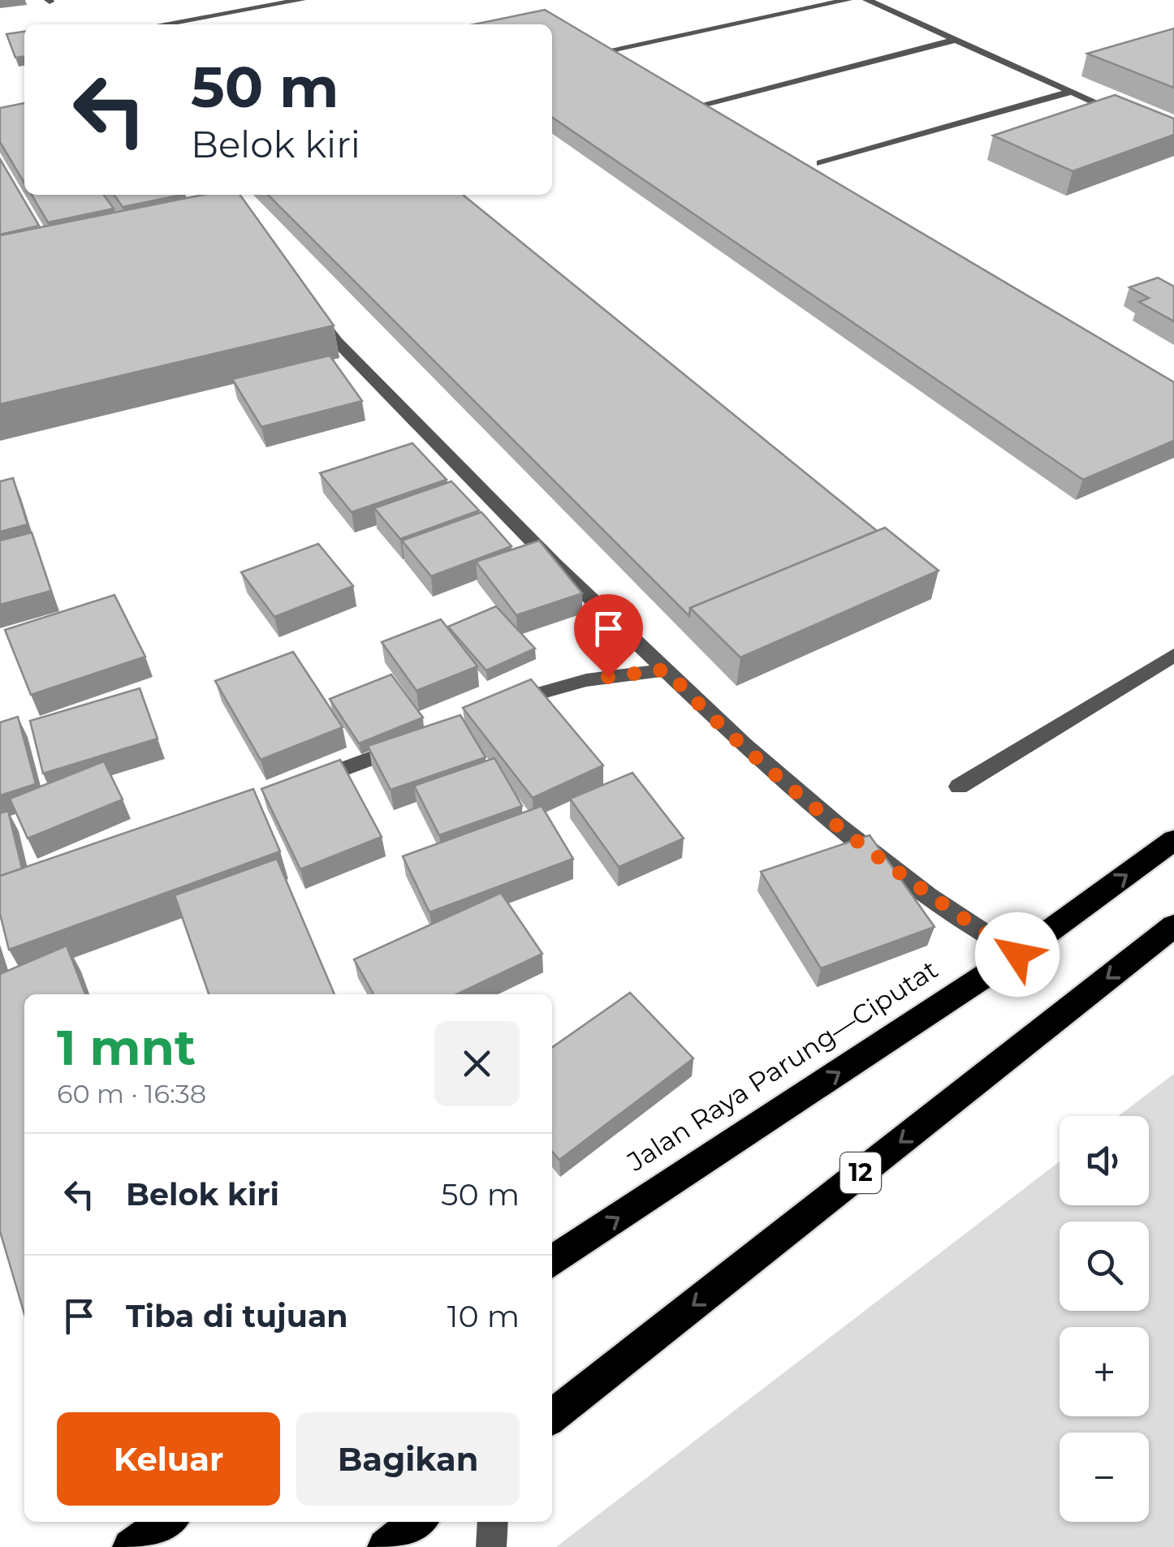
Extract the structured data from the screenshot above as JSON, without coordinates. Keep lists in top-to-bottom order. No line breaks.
{"streets":{"highway":["Jalan Raya Parung—Ciputat","12"]},"page":{"turn":["50 m","Belok kiri"],"heading":["1 mnt","60 m · 16:38"],"map_buttons":["+","−"],"list":[{"name":"Belok kiri","value":"50 m"},{"name":"Tiba di tujuan","value":"10 m"}],"buttons":["Keluar","Bagikan"]}}
